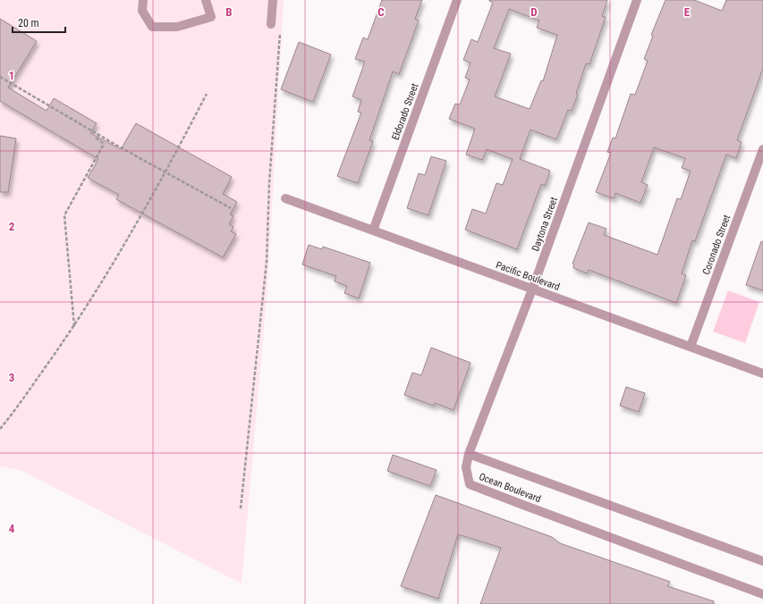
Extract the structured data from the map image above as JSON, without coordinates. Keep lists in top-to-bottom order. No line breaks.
{"streets":{"street":["Eldorado Street","Daytona Street","Coronado Street","Pacific Boulevard","Ocean Boulevard"]},"crossings":[["Eldorado Street","Pacific Boulevard"],["Daytona Street","Pacific Boulevard"],["Daytona Street","Ocean Boulevard"],["Coronado Street","Pacific Boulevard"]],"scale_bar":"20 m","grid":{"columns":["B","C","D","E"],"rows":["1","2","3","4"]}}
